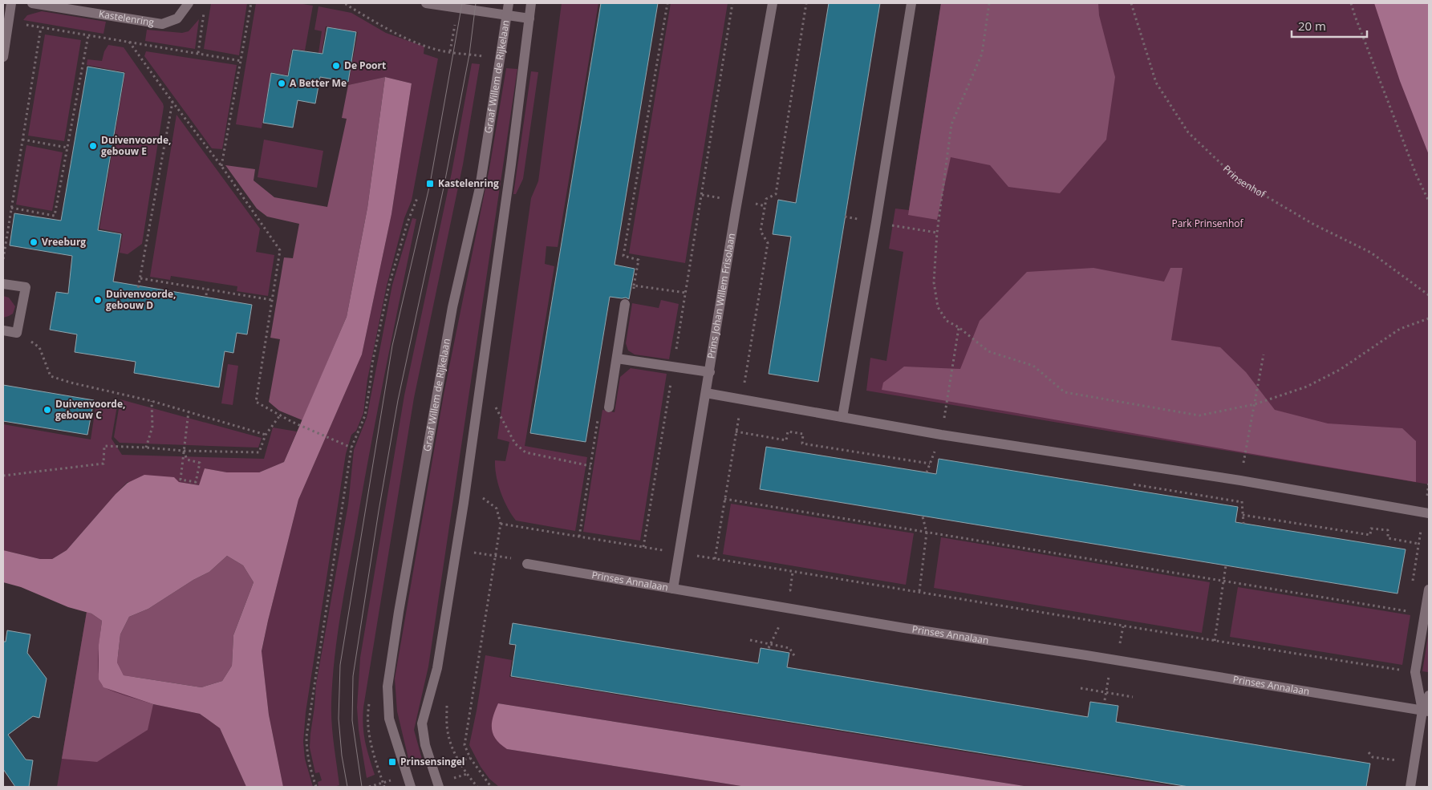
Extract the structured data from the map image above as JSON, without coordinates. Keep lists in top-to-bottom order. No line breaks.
{"streets":{"street":["Kastelenring","Graaf Willem de Rijkelaan","Prins Johan Willem Frisolaan","Prinses Annalaan"],"path":["Prinsenhof"]},"crossings":[["Prins Johan Willem Frisolaan","Prinses Annalaan"]],"parks":["Park Prinsenhof"],"places":{"other":["De Poort","A Better Me","Duivenvoorde, gebouw E","Vreeburg","Duivenvoorde, gebouw D","Duivenvoorde, gebouw C"],"transit":["Kastelenring","Prinsensingel"]},"scale_bar":"20 m"}
